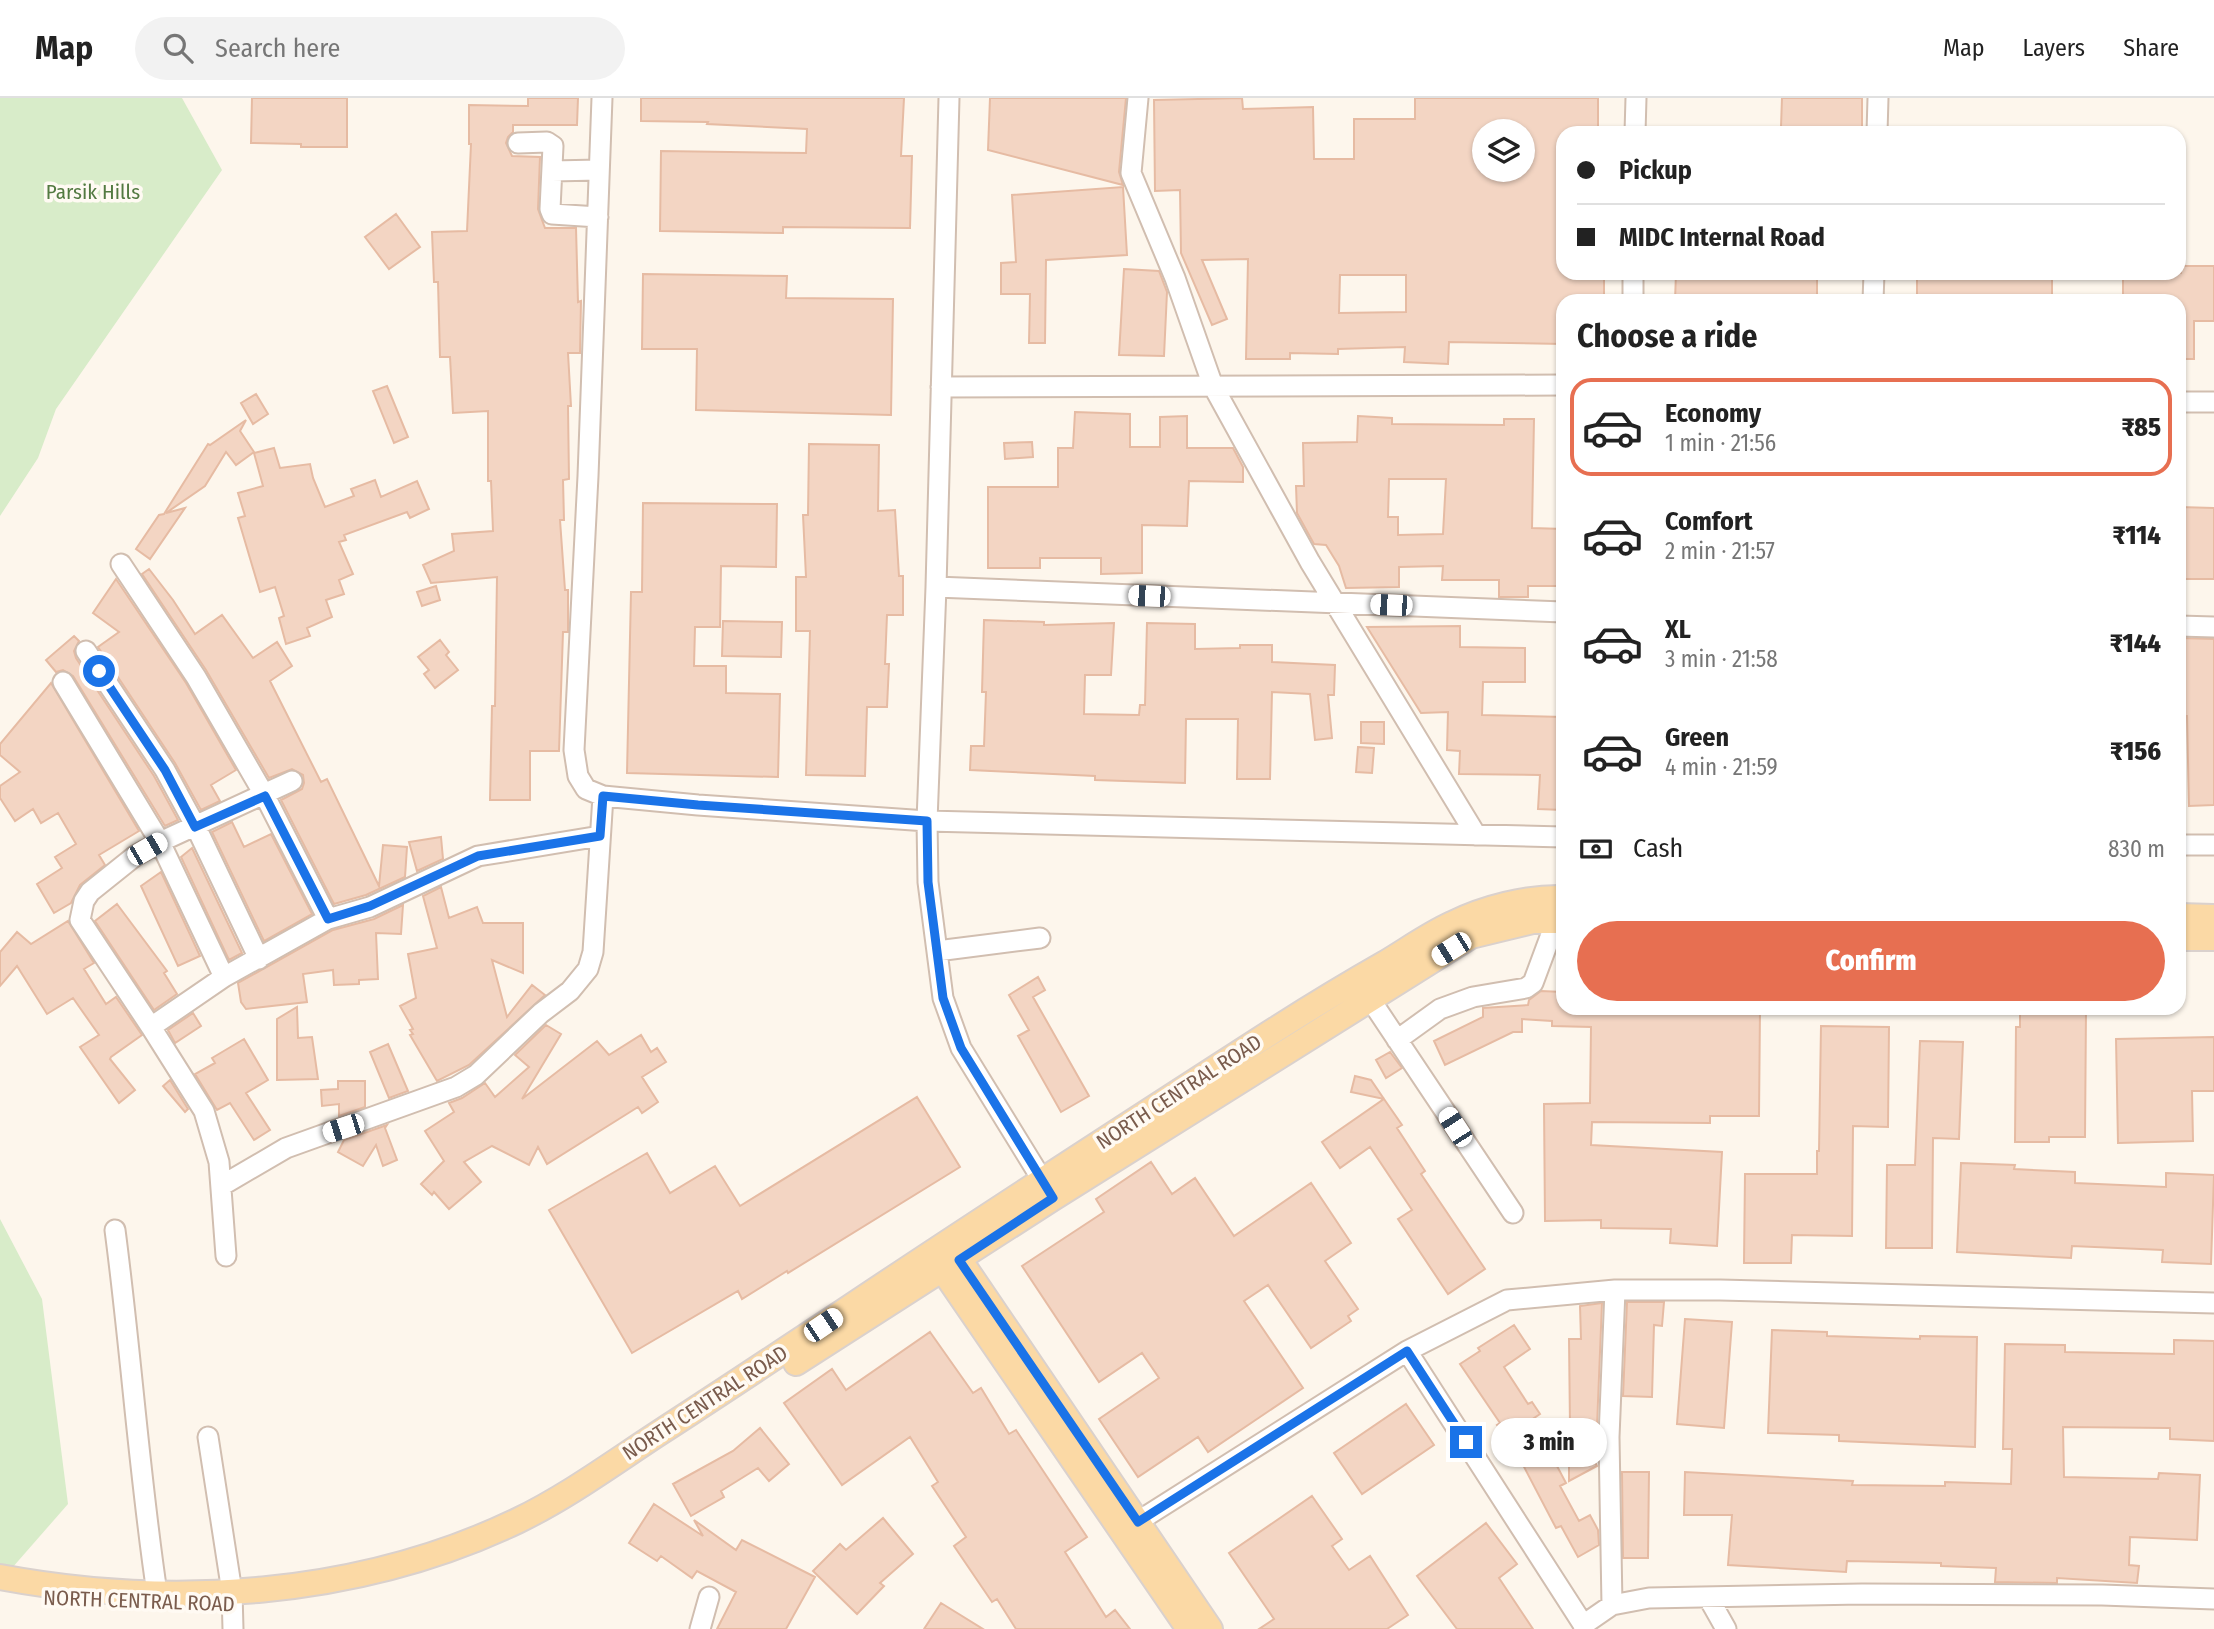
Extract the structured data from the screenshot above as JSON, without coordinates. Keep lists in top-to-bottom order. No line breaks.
{"streets":{"main road":["NORTH CENTRAL ROAD"]},"parks":["Parsik Hills"],"page":{"header":"Map","search":"Search here","nav":["Map","Layers","Share"],"banner":["Pickup","MIDC Internal Road"],"heading":"Choose a ride","list":[{"name":"Economy","note":"1 min · 21:56","value":"₹85"},{"name":"Comfort","note":"2 min · 21:57","value":"₹114"},{"name":"XL","note":"3 min · 21:58","value":"₹144"},{"name":"Green","note":"4 min · 21:59","value":"₹156"}],"pay":["Cash","830 m"],"buttons":"Confirm","bubble":"3 min"}}
